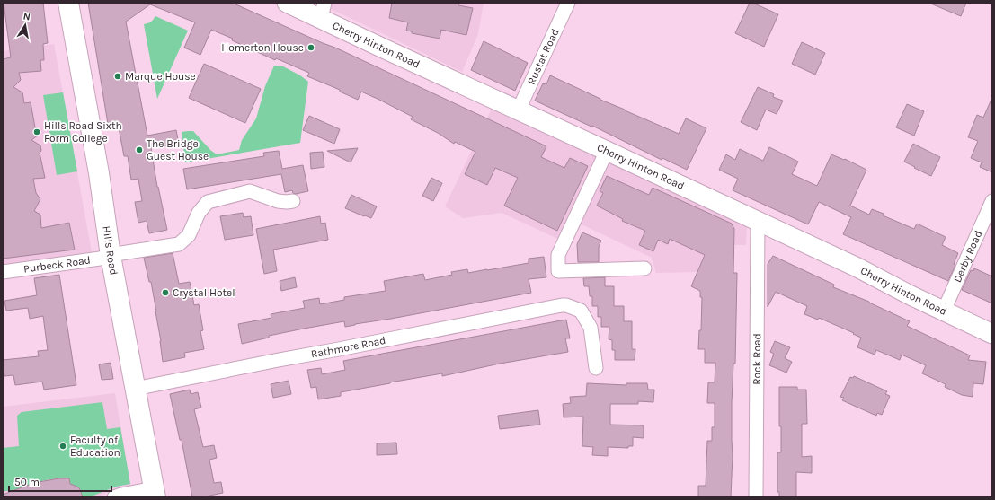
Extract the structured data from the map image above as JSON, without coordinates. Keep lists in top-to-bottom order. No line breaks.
{"streets":{"main road":["Hills Road"],"street":["Cherry Hinton Road","Rustat Road","Derby Road","Purbeck Road","Rathmore Road","Rock Road"]},"crossings":[["Cherry Hinton Road","Rustat Road"],["Cherry Hinton Road","Derby Road"],["Cherry Hinton Road","Rock Road"],["Hills Road","Purbeck Road"],["Hills Road","Rathmore Road"]],"places":["Homerton House","Marque House","Hills Road Sixth Form College","The Bridge Guest House","Crystal Hotel","Faculty of Education"],"scale_bar":"50 m","north":"top"}
